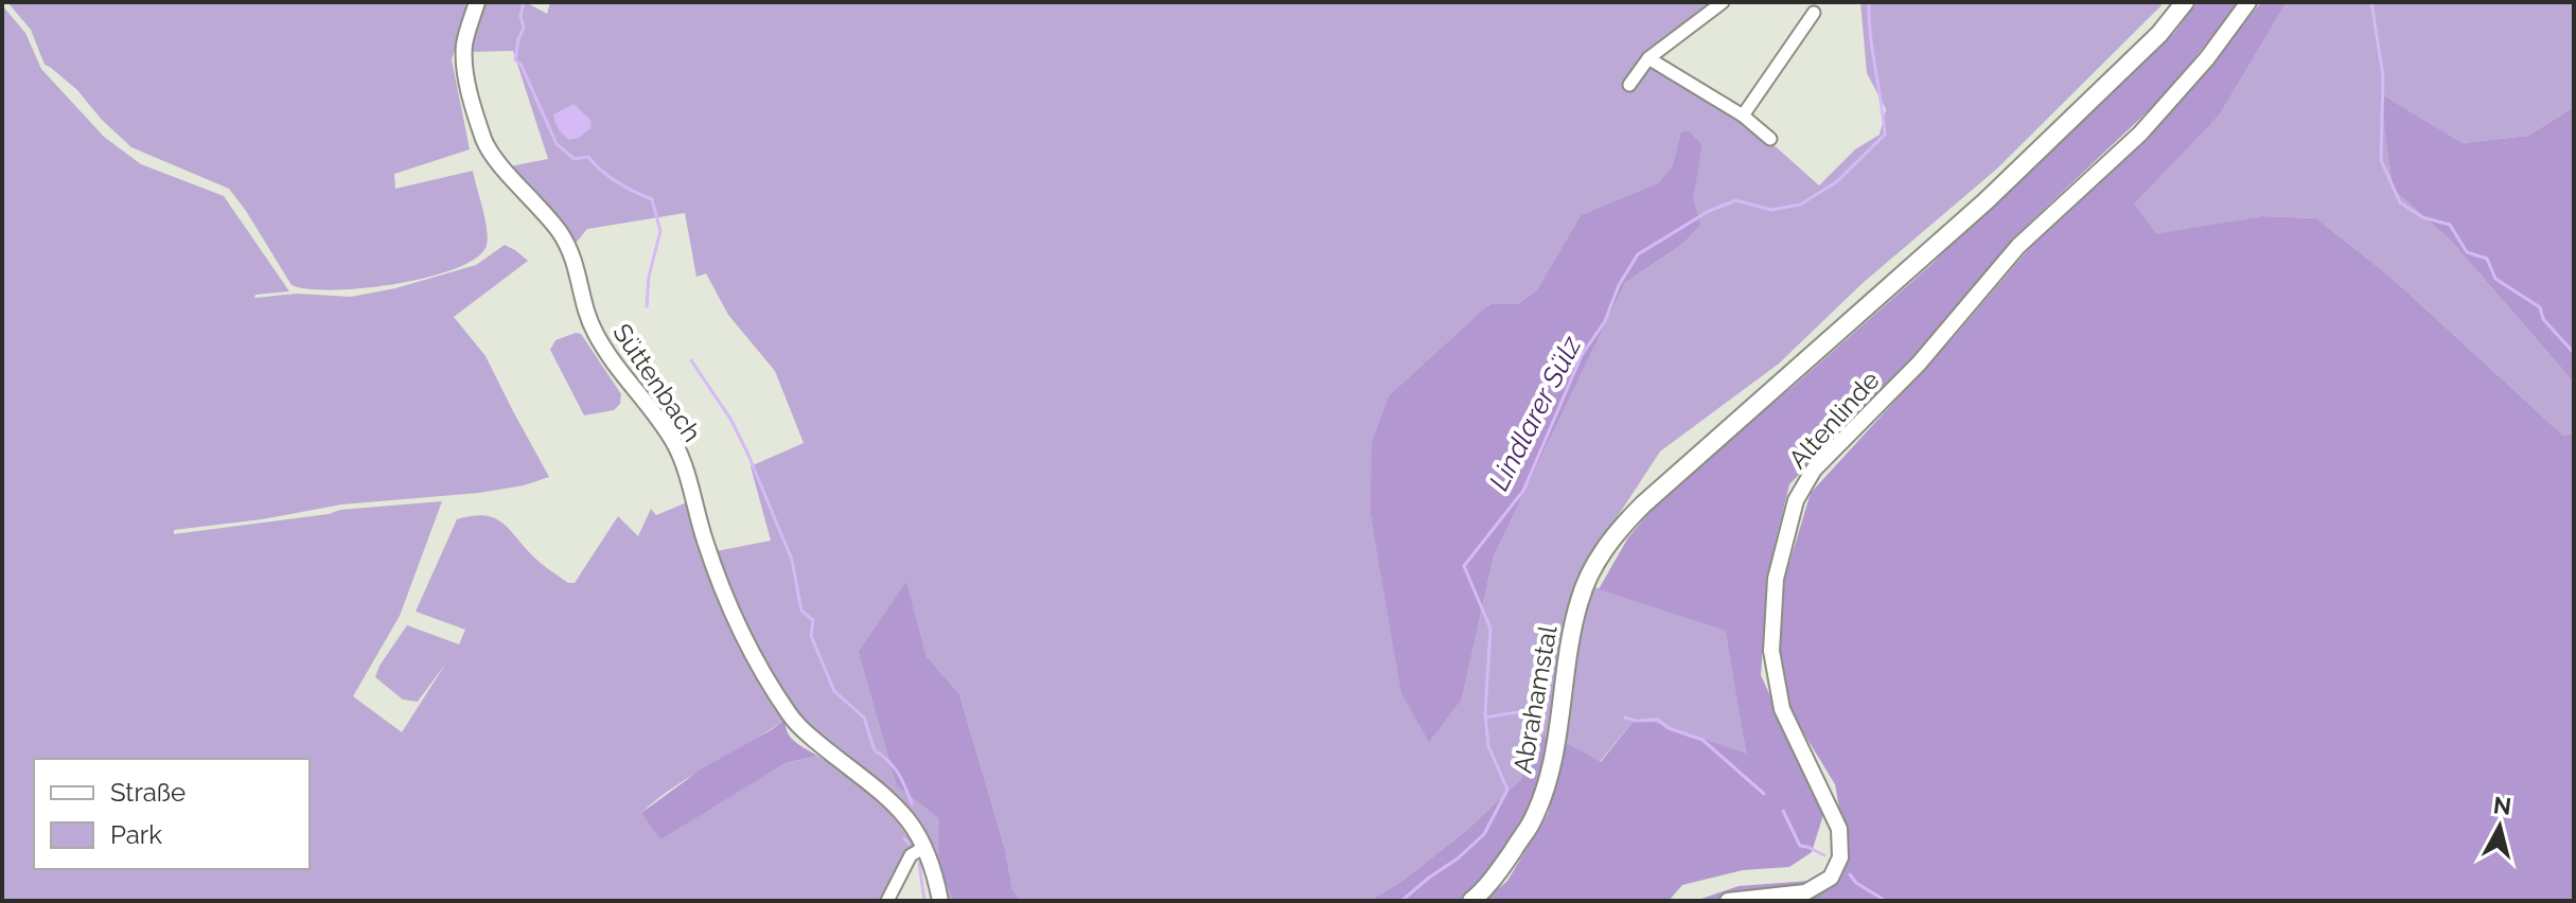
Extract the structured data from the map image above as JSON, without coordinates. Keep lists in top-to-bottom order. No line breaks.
{"streets":{"main road":["Abrahamstal"],"street":["Süttenbach","Altenlinde"]},"water":["Lindlarer Sülz"],"legend":["Straße","Park"],"north":"top"}
